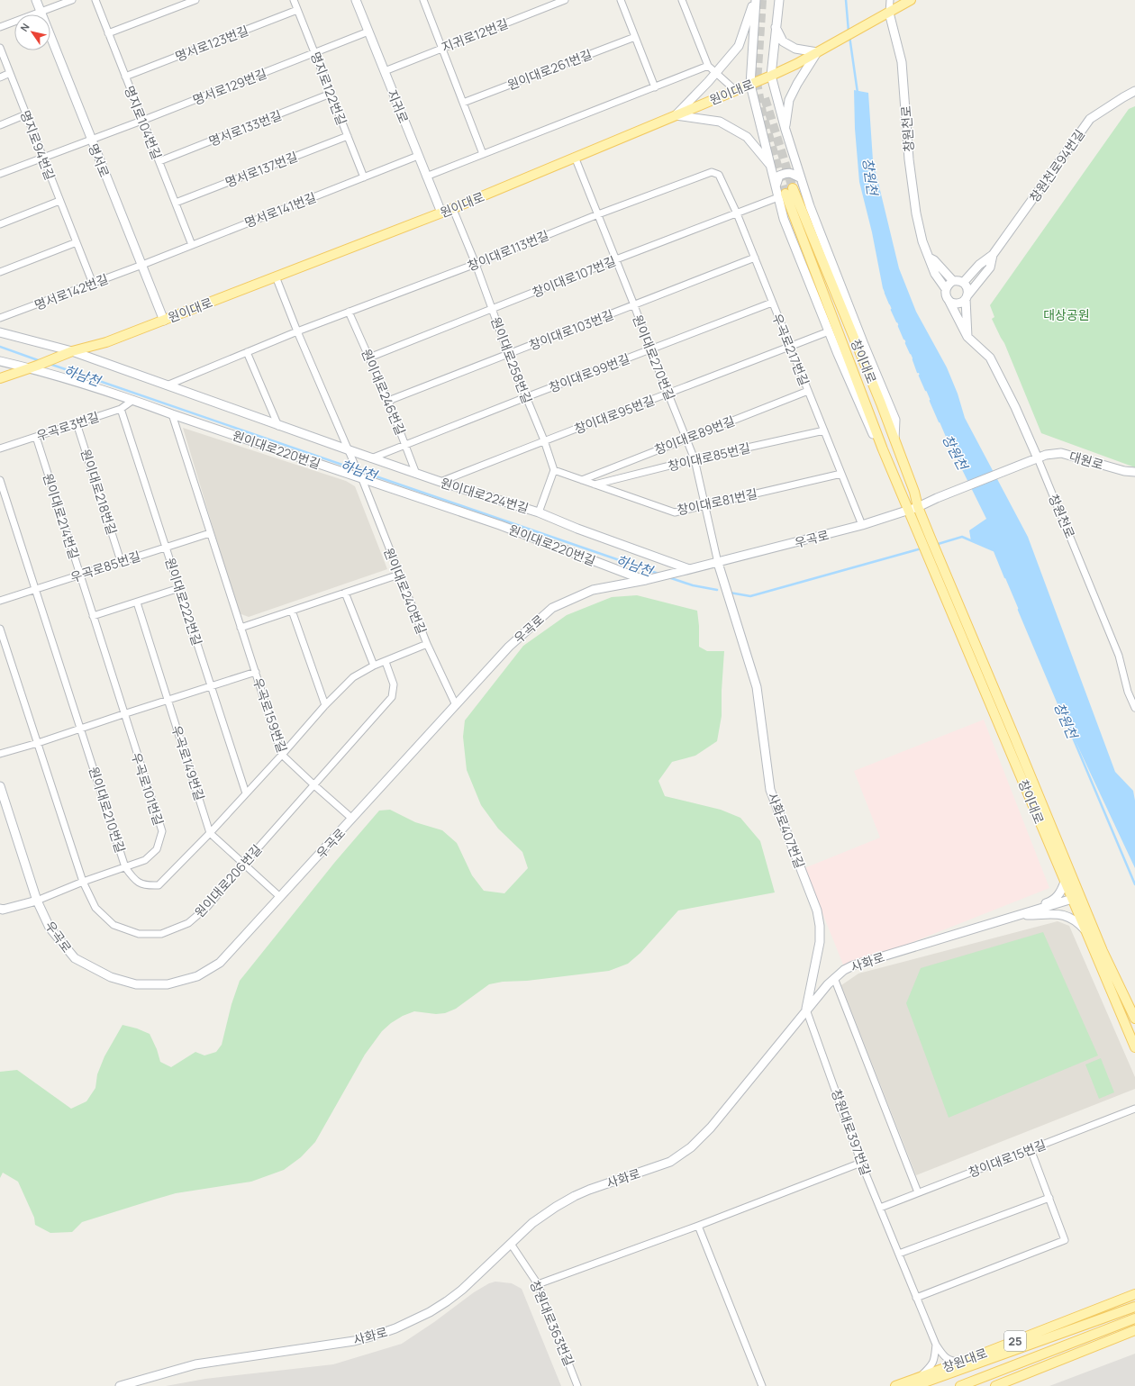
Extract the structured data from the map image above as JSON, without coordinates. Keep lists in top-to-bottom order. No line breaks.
{"streets":{"main road":["원이대로","창이대로","25","창원대로"],"street":["지귀로12번길","명서로123번길","원이대로261번길","명서로129번길","명지로122번길","지귀로","명지로104번길","명서로133번길","창원천로","명지로94번길","명서로","창원천로94번길","명서로137번길","명서로141번길","창이대로113번길","창이대로107번길","명서로142번길","창이대로103번길","우곡로217번길","원이대로270번길","원이대로258번길","창이대로99번길","원이대로246번길","창이대로95번길","우곡로3번길","창이대로89번길","원이대로220번길","창이대로85번길","대원로","원이대로218번길","원이대로224번길","창이대로81번길","원이대로214번길","우곡로","우곡로85번길","원이대로240번길","원이대로222번길","우곡로159번길","우곡로149번길","우곡로101번길","원이대로210번길","사화로407번길","원이대로206번길","사화로","창원대로397번길","창이대로15번길","창원대로363번길"]},"crossings":[["지귀로12번길","지귀로"],["명서로123번길","명지로122번길"],["명서로123번길","명지로104번길"],["명서로129번길","명지로122번길"],["명서로129번길","지귀로"],["명서로129번길","명지로104번길"],["명서로129번길","명지로94번길"],["명서로129번길","명서로"],["명지로122번길","명서로133번길"],["명지로122번길","명서로137번길"],["명지로122번길","명서로141번길"],["원이대로","지귀로"],["원이대로","창원천로"],["원이대로","명서로"],["원이대로","원이대로270번길"],["원이대로","원이대로258번길"],["원이대로","원이대로220번길"],["원이대로","원이대로224번길"],["지귀로","명서로141번길"],["명지로104번길","명서로133번길"],["명지로104번길","명서로137번길"],["명지로104번길","명서로141번길"],["창원천로","대원로"],["명지로94번길","명서로142번길"],["명서로","명서로141번길"],["명서로","명서로142번길"],["명서로141번길","명서로142번길"],["창이대로113번길","우곡로217번길"],["창이대로113번길","원이대로270번길"],["창이대로113번길","원이대로258번길"],["창이대로113번길","원이대로246번길"],["창이대로107번길","우곡로217번길"],["창이대로107번길","원이대로270번길"],["창이대로107번길","원이대로258번길"],["창이대로107번길","창이대로"],["창이대로107번길","원이대로246번길"],["창이대로103번길","우곡로217번길"],["창이대로103번길","원이대로270번길"],["창이대로103번길","원이대로258번길"],["창이대로103번길","원이대로246번길"],["우곡로217번길","창이대로99번길"],["우곡로217번길","창이대로95번길"],["우곡로217번길","창이대로89번길"],["우곡로217번길","창이대로85번길"],["우곡로217번길","창이대로81번길"],["우곡로217번길","우곡로"],["원이대로270번길","창이대로99번길"],["원이대로270번길","창이대로95번길"],["원이대로270번길","창이대로89번길"],["원이대로270번길","창이대로85번길"],["원이대로270번길","창이대로81번길"],["원이대로270번길","우곡로"],["원이대로270번길","사화로407번길"],["원이대로258번길","창이대로99번길"],["원이대로258번길","창이대로95번길"],["원이대로258번길","창이대로81번길"],["창이대로","대원로"],["창이대로","우곡로"],["창이대로","사화로"],["창이대로99번길","원이대로246번길"],["창이대로99번길","원이대로224번길"],["원이대로246번길","원이대로224번길"],["창이대로95번길","원이대로224번길"],["우곡로3번길","원이대로220번길"],["우곡로3번길","원이대로218번길"],["우곡로3번길","원이대로214번길"],["우곡로3번길","원이대로222번길"],["창이대로89번길","창이대로81번길"],["원이대로220번길","우곡로"],["원이대로220번길","원이대로240번길"],["원이대로220번길","우곡로159번길"],["창이대로85번길","창이대로81번길"],["대원로","우곡로"],["원이대로218번길","우곡로85번길"],["원이대로224번길","우곡로"],["원이대로224번길","원이대로240번길"],["원이대로214번길","우곡로85번길"],["원이대로214번길","우곡로101번길"],["우곡로","원이대로240번길"],["우곡로","우곡로159번길"],["우곡로","우곡로101번길"],["우곡로","사화로407번길"],["우곡로85번길","원이대로222번길"],["우곡로85번길","우곡로159번길"],["우곡로85번길","원이대로210번길"],["원이대로240번길","원이대로210번길"],["원이대로222번길","원이대로210번길"],["우곡로159번길","원이대로210번길"],["우곡로159번길","원이대로206번길"],["우곡로149번길","원이대로210번길"],["우곡로101번길","원이대로210번길"],["우곡로101번길","원이대로206번길"],["원이대로210번길","원이대로206번길"],["사화로407번길","사화로"],["사화로407번길","창원대로397번길"],["사화로","창원대로397번길"],["사화로","창원대로363번길"],["창원대로397번길","창이대로15번길"]],"water":["창원천","하남천"],"parks":["대상공원"],"north":"top left"}
